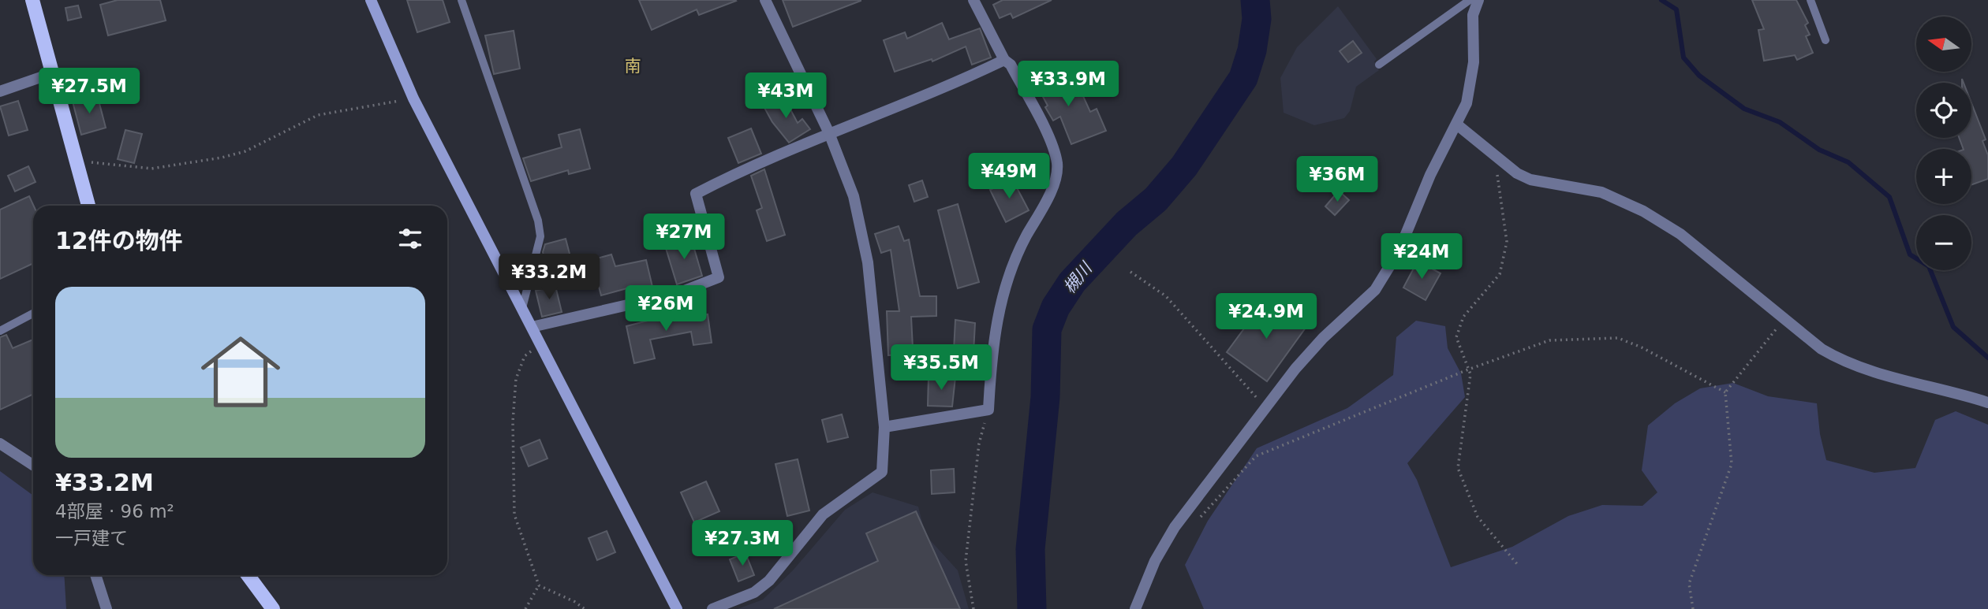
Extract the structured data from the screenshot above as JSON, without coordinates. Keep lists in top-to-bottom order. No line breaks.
{"districts":["南"],"water":["槻川"],"north":"left","page":{"map_buttons":["+","−"],"price":["¥33.9M","¥27.5M","¥43M","¥49M","¥36M","¥27M","¥24M","¥33.2M","¥26M","¥24.9M","¥35.5M","¥27.3M"],"heading":"12件の物件","list":[{"name":"¥33.2M","note":"4部屋 · 96 m² · 一戸建て"}]}}
